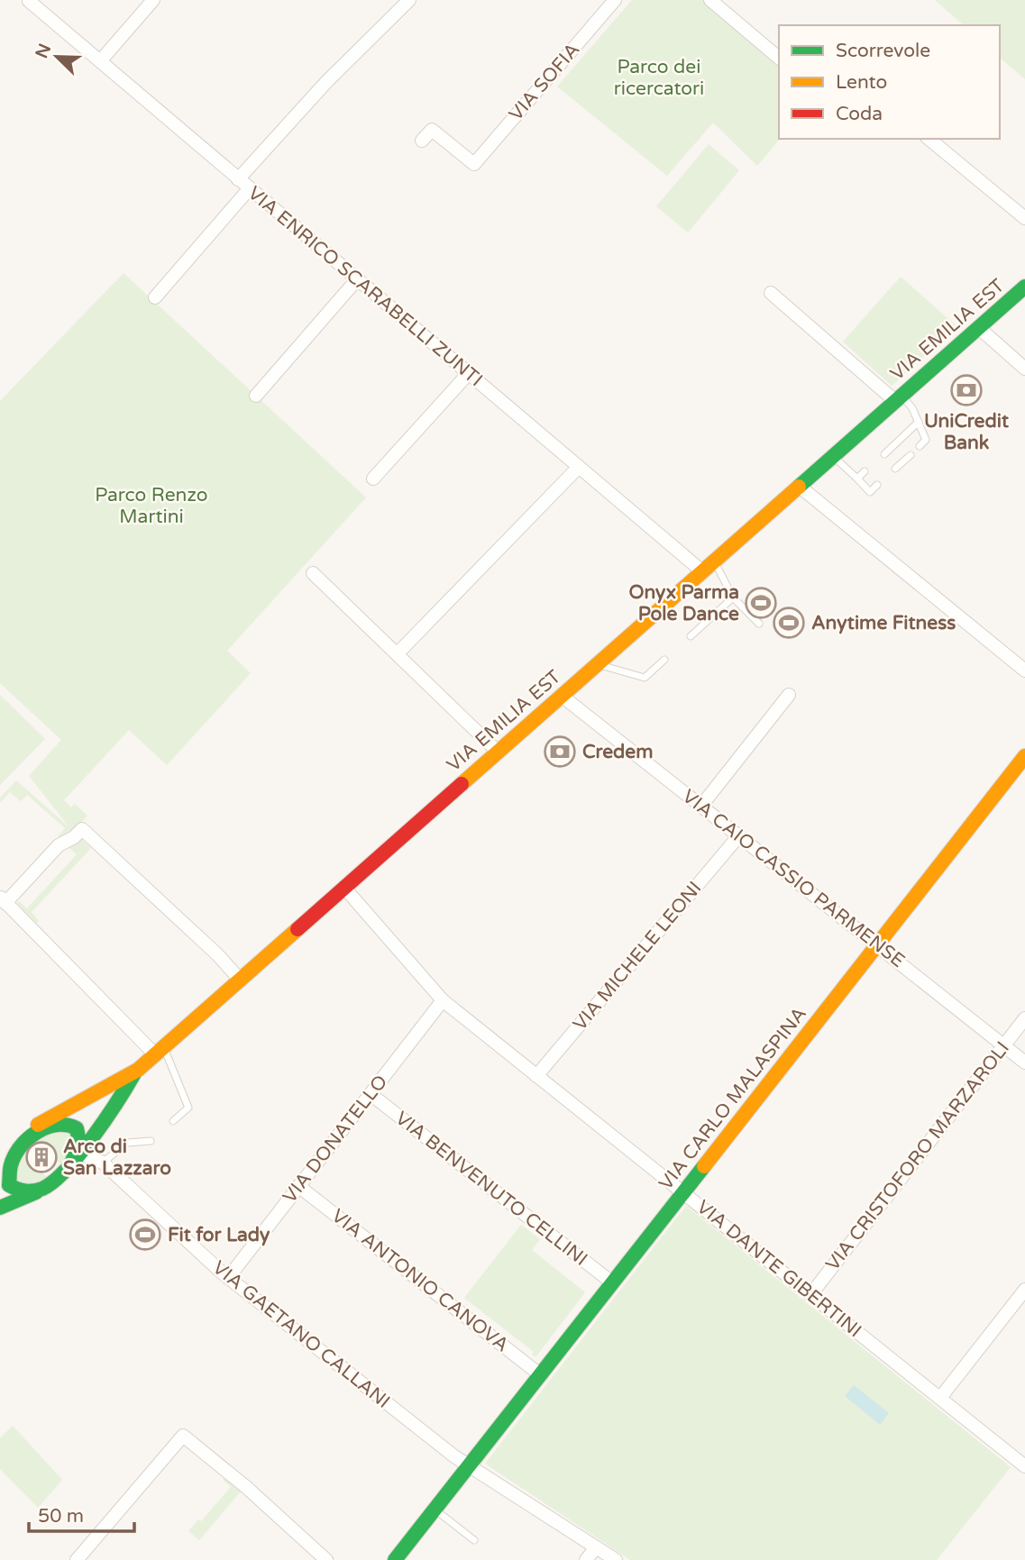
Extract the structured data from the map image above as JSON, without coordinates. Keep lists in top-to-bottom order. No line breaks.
{"streets":{"main road":["VIA EMILIA EST","VIA CARLO MALASPINA"],"street":["VIA SOFIA","VIA ENRICO SCARABELLI ZUNTI","VIA CAIO CASSIO PARMENSE","VIA MICHELE LEONI","VIA DONATELLO","VIA CRISTOFORO MARZAROLI","VIA BENVENUTO CELLINI","VIA DANTE GIBERTINI","VIA ANTONIO CANOVA","VIA GAETANO CALLANI"]},"crossings":[["VIA ENRICO SCARABELLI ZUNTI","VIA EMILIA EST"],["VIA EMILIA EST","VIA CAIO CASSIO PARMENSE"],["VIA EMILIA EST","VIA DANTE GIBERTINI"],["VIA EMILIA EST","VIA GAETANO CALLANI"],["VIA CAIO CASSIO PARMENSE","VIA MICHELE LEONI"],["VIA CAIO CASSIO PARMENSE","VIA CARLO MALASPINA"],["VIA CAIO CASSIO PARMENSE","VIA CRISTOFORO MARZAROLI"],["VIA MICHELE LEONI","VIA DANTE GIBERTINI"],["VIA CARLO MALASPINA","VIA BENVENUTO CELLINI"],["VIA CARLO MALASPINA","VIA DANTE GIBERTINI"],["VIA CARLO MALASPINA","VIA ANTONIO CANOVA"],["VIA CARLO MALASPINA","VIA GAETANO CALLANI"],["VIA DONATELLO","VIA BENVENUTO CELLINI"],["VIA DONATELLO","VIA DANTE GIBERTINI"],["VIA DONATELLO","VIA ANTONIO CANOVA"],["VIA DONATELLO","VIA GAETANO CALLANI"],["VIA CRISTOFORO MARZAROLI","VIA DANTE GIBERTINI"]],"parks":["Parco dei ricercatori","Parco Renzo Martini"],"places":{"bank":["UniCredit Bank","Credem"],"sports":["Onyx Parma Pole Dance","Anytime Fitness","Fit for Lady"],"building":["Arco di San Lazzaro"]},"legend":["Scorrevole","Lento","Coda"],"scale_bar":"50 m","north":"top left"}
